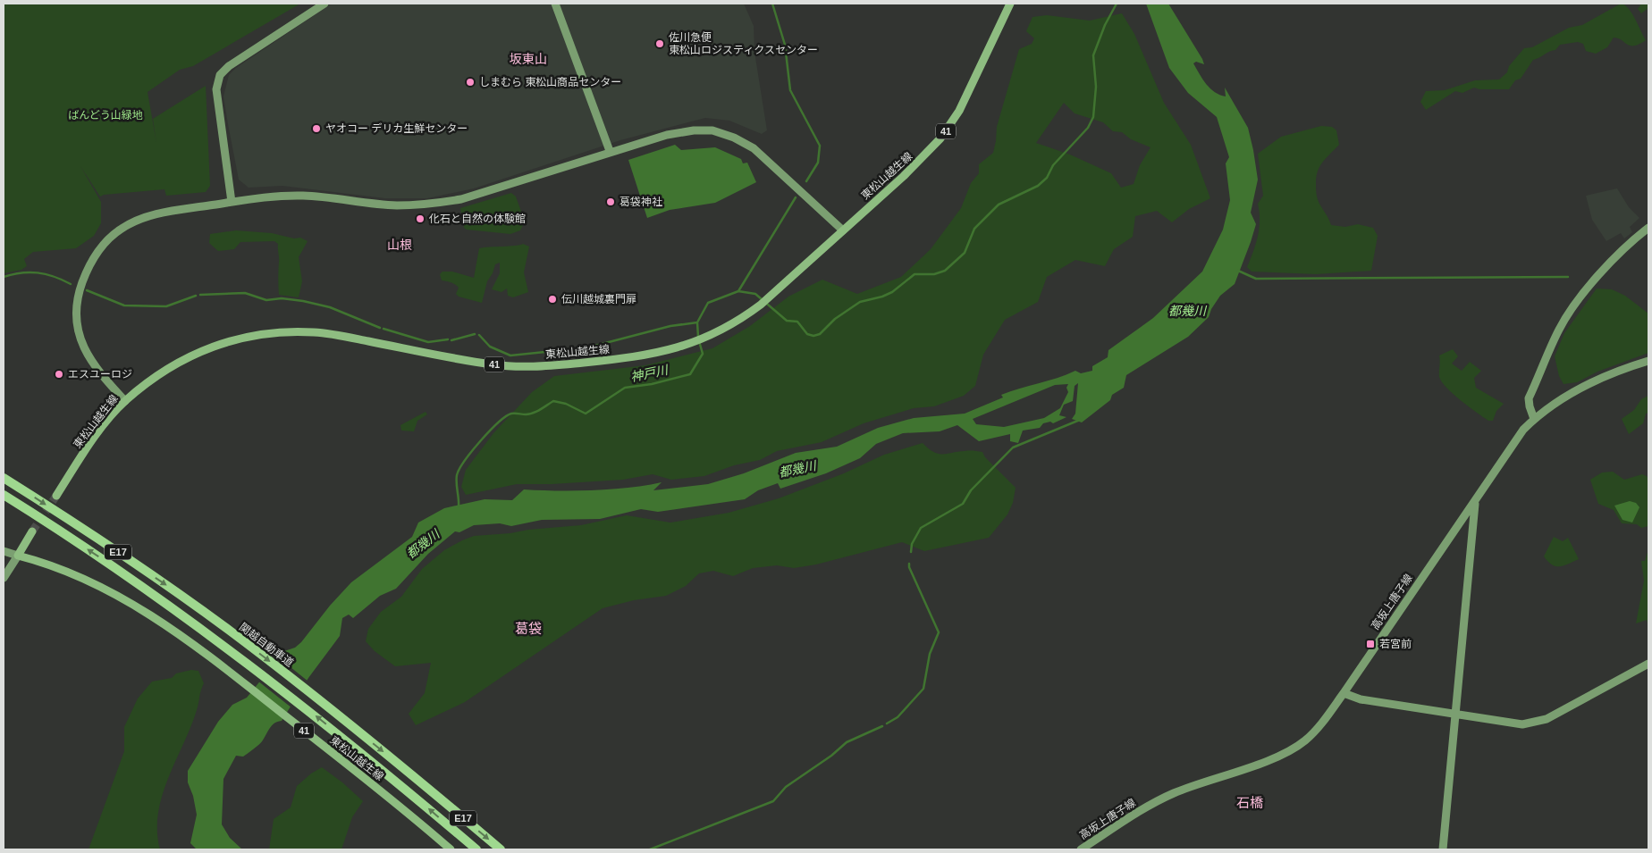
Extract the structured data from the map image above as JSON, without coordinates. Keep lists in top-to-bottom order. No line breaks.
{"streets":{"highway":["E17","関越自動車道"],"main road":["41","東松山越生線"],"street":["高坂上唐子線"]},"districts":["坂東山","山根","葛袋","石橋"],"water":["都幾川","神戸川"],"parks":["ばんどう山緑地"],"places":{"other":["佐川急便 東松山ロジスティクスセンター","しまむら 東松山商品センター","ヤオコー デリカ生鮮センター","葛袋神社","化石と自然の体験館","伝川越城裏門扉","エスユーロジ"],"transit":["若宮前"]}}
